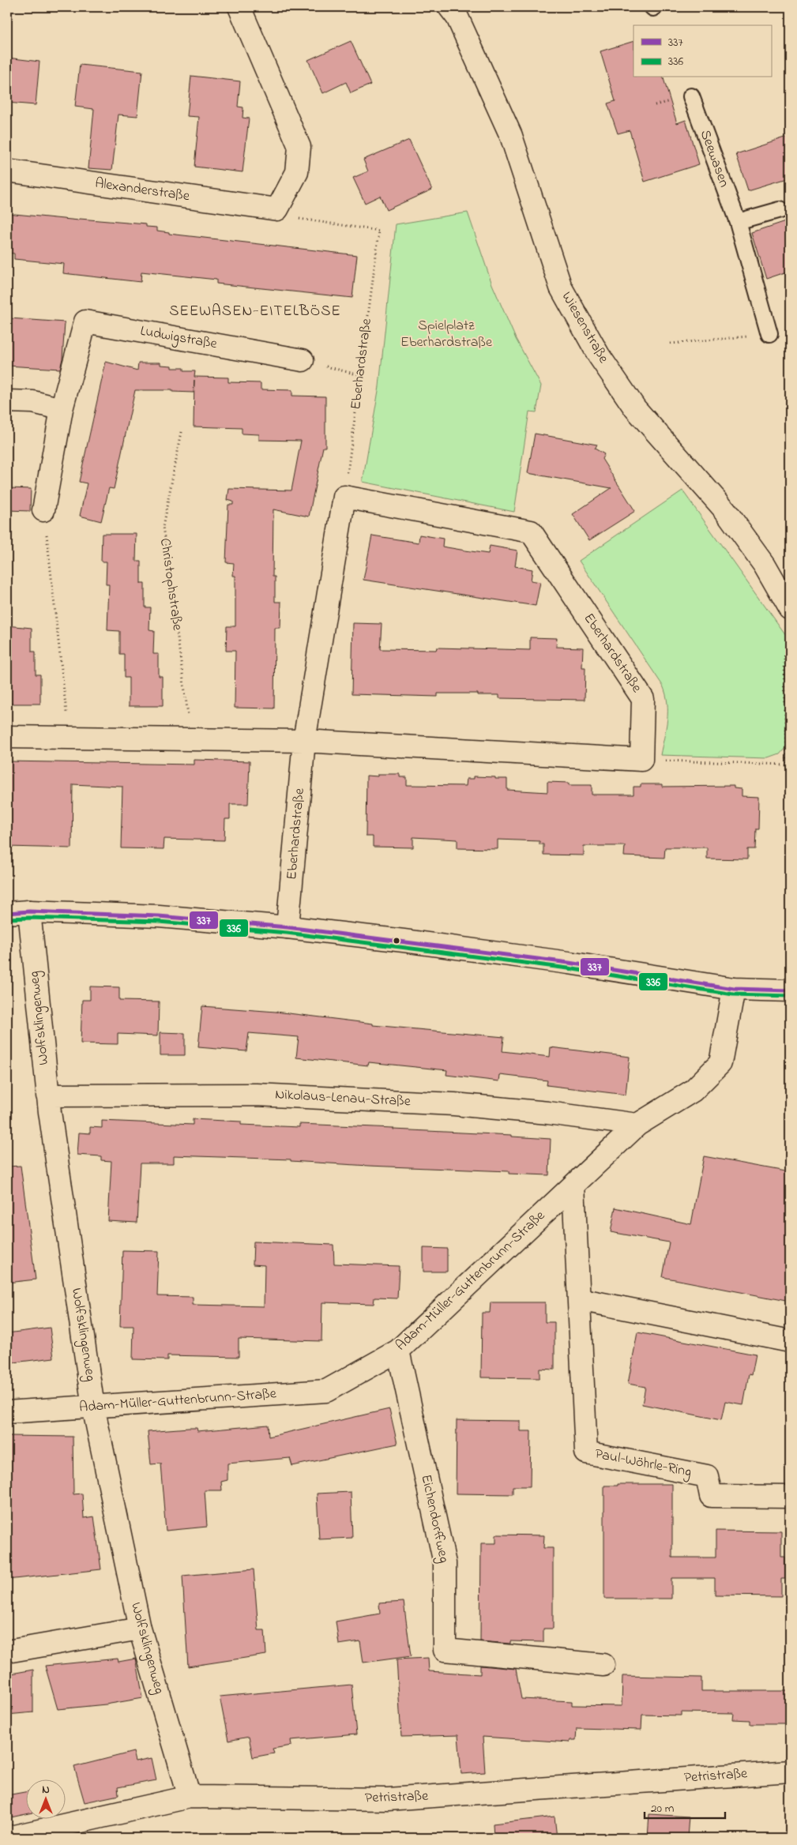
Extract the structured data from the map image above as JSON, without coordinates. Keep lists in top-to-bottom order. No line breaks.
{"streets":{"street":["Alexanderstraße","Wiesenstraße","Ludwigstraße","Eberhardstraße","Wolfsklingenweg","Nikolaus-Lenau-Straße","Adam-Müller-Guttenbrunn-Straße","Paul-Wöhrle-Ring","Eichendorffweg","Petristraße"],"lane":["Seewasen"],"path":["Christophstraße"]},"crossings":[["Alexanderstraße","Eberhardstraße"],["Wolfsklingenweg","Nikolaus-Lenau-Straße"],["Wolfsklingenweg","Adam-Müller-Guttenbrunn-Straße"],["Wolfsklingenweg","Petristraße"],["Nikolaus-Lenau-Straße","Adam-Müller-Guttenbrunn-Straße"],["Adam-Müller-Guttenbrunn-Straße","Paul-Wöhrle-Ring"],["Adam-Müller-Guttenbrunn-Straße","Eichendorffweg"]],"districts":["SEEWASEN-EITELBÖSE"],"parks":["Spielplatz Eberhardstraße"],"lines":["transit line 337","transit line 336"],"legend":["337","336"],"scale_bar":"20 m","north":"top"}
